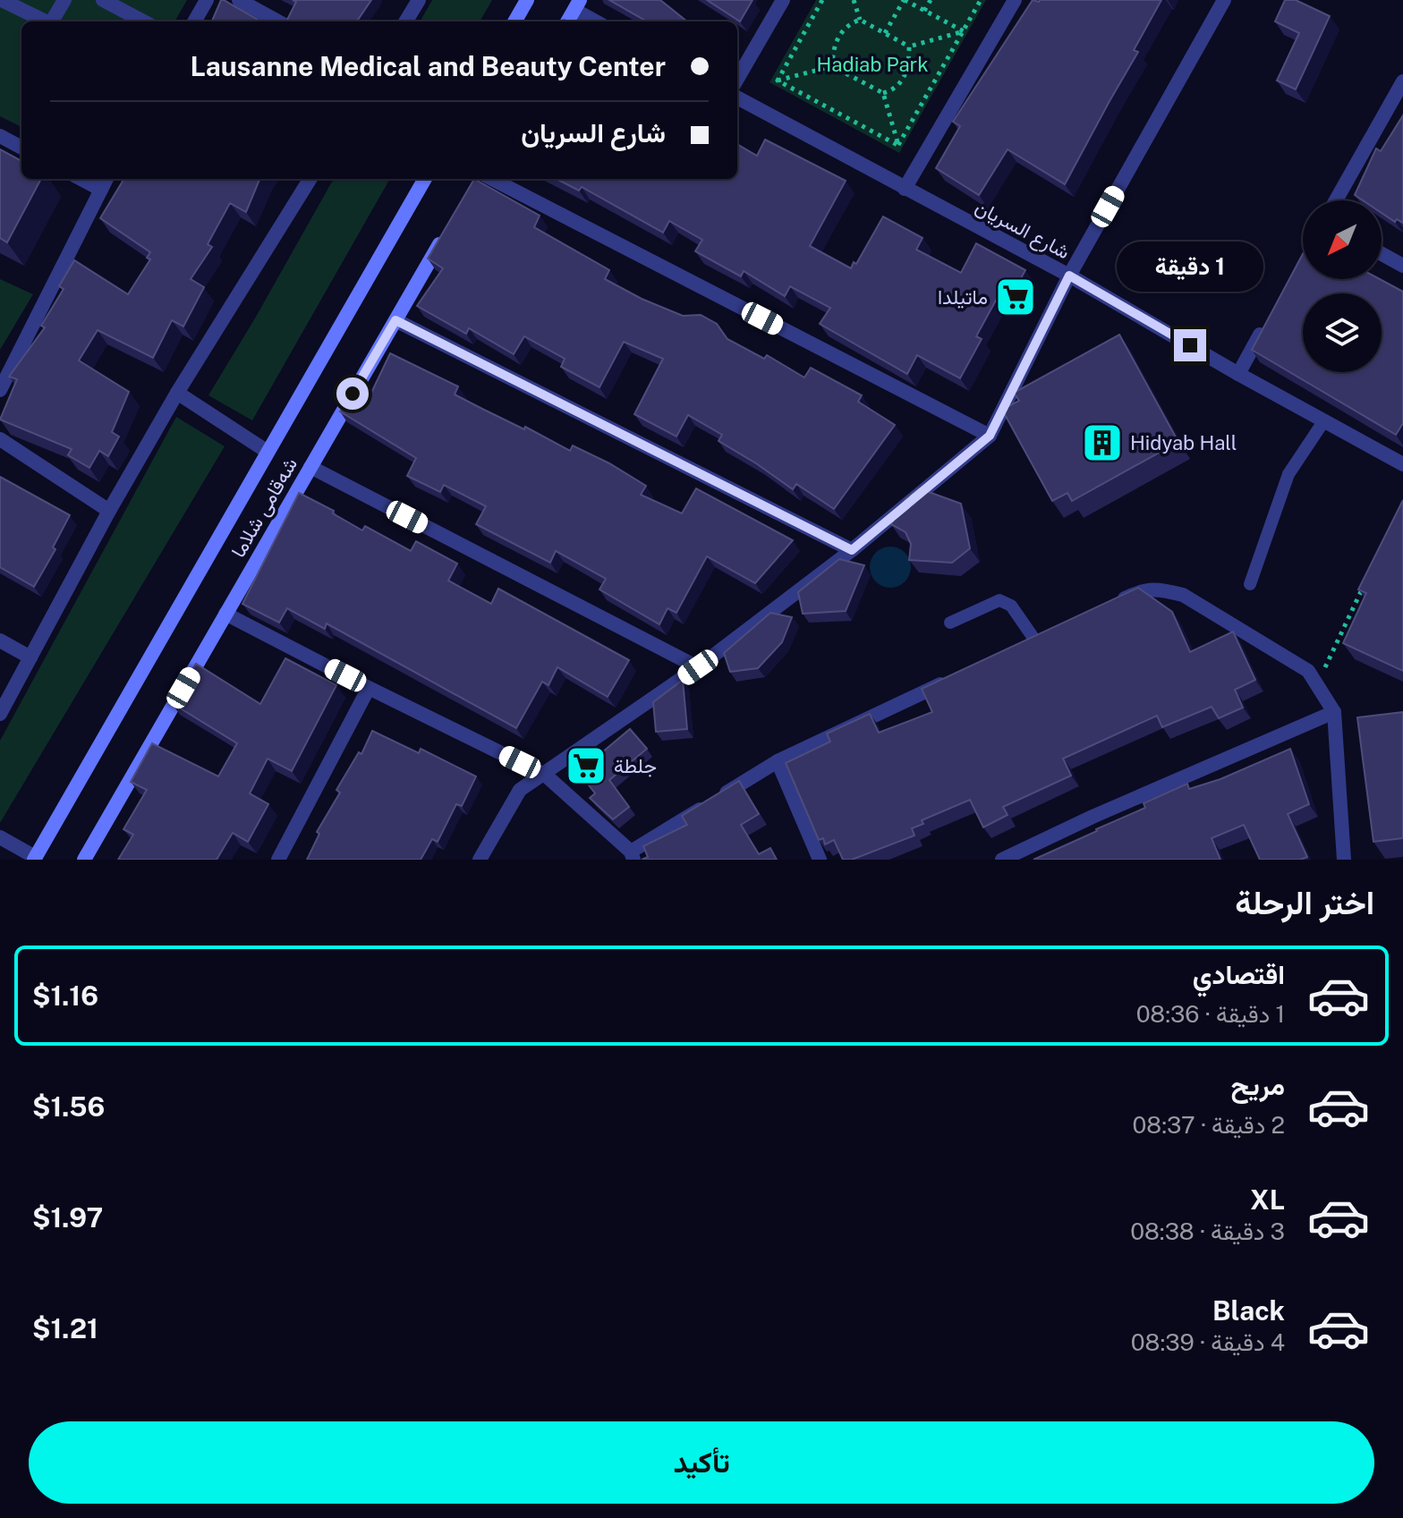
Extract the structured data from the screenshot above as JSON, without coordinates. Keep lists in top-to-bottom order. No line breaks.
{"streets":{"main road":["شەقامی شلاما"],"street":["شارع السريان"]},"parks":["Hadiab Park"],"places":{"supermarket":["ماتیلدا","جلطة"],"building":["Hidyab Hall"]},"north":"bottom left","page":{"banner":["Lausanne Medical and Beauty Center","شارع السريان"],"bubble":"1 دقيقة","heading":"اختر الرحلة","list":[{"name":"اقتصادي","note":"1 دقيقة · 08:36","value":"$1.16"},{"name":"مريح","note":"2 دقيقة · 08:37","value":"$1.56"},{"name":"XL","note":"3 دقيقة · 08:38","value":"$1.97"},{"name":"Black","note":"4 دقيقة · 08:39","value":"$1.21"}],"buttons":"تأكيد"}}
